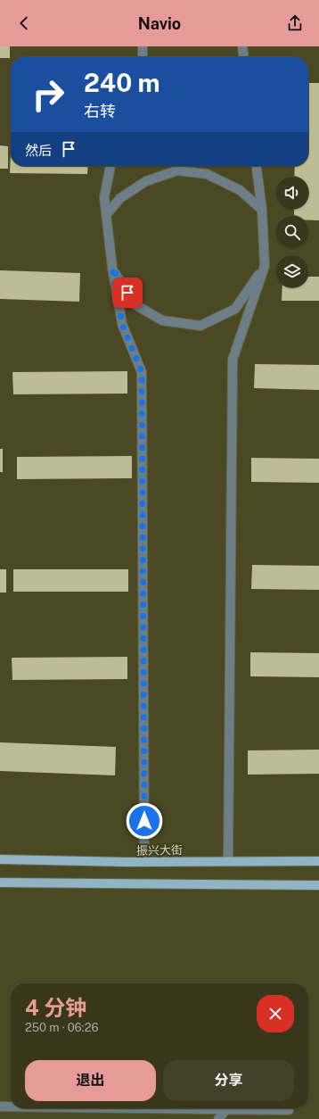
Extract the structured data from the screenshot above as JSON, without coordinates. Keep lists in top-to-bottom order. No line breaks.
{"streets":{"main road":["振兴大街"]},"page":{"header":"Navio","turn":["240 m","右转"],"then":"然后","heading":["4 分钟","250 m · 06:26"],"buttons":["退出","分享"]}}
